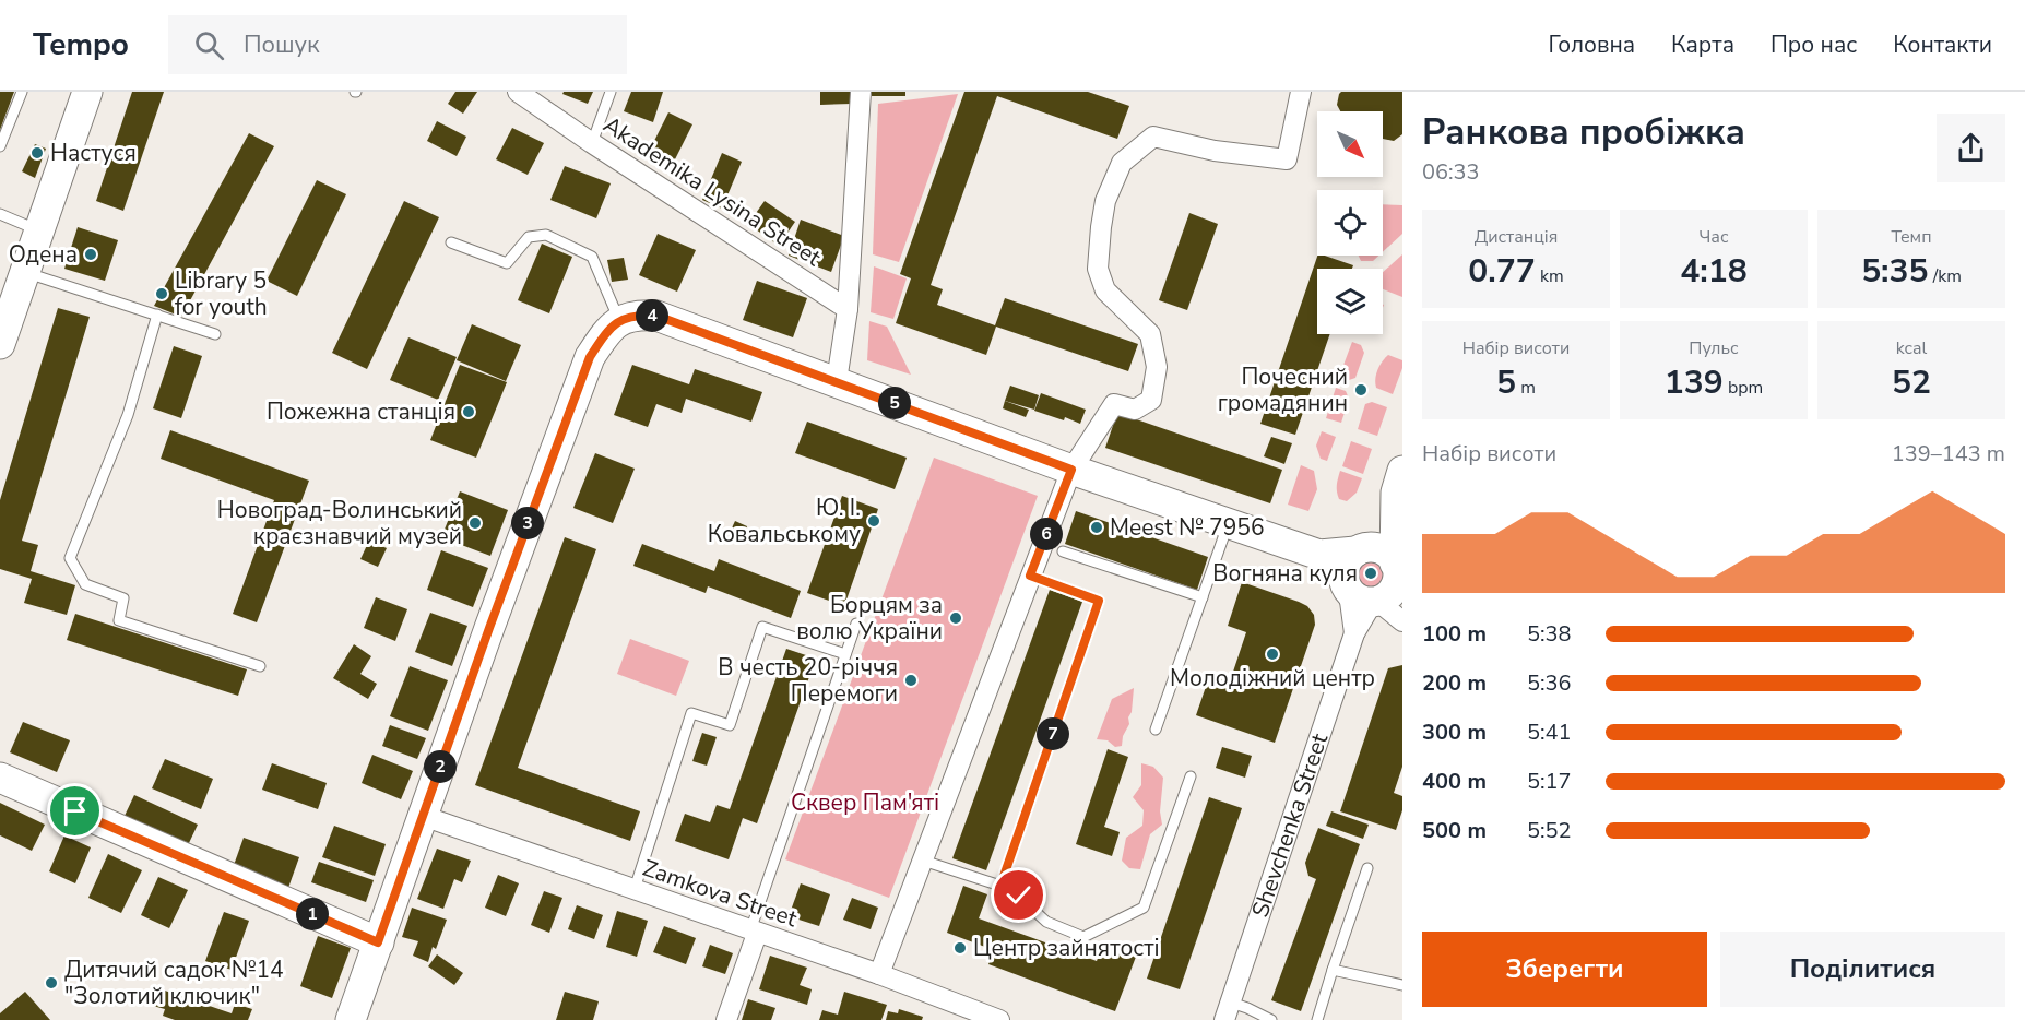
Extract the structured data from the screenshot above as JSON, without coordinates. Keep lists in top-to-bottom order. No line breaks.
{"streets":{"street":["Akademika Lysina Street","Shevchenka Street","Zamkova Street"]},"parks":["Сквер Пам'яті"],"places":["Настуся","Одена","Library 5 for youth","Почесний громадянин","Пожежна станція","Ю. І. Ковальському","Новоград-Волинський краєзнавчий музей","Meest № 7956","Вогняна куля","Борцям за волю України","Молодіжний центр","В честь 20-річчя Перемоги","Центр зайнятості","Дитячий садок №14 \"Золотий ключик\""],"north":"bottom right","page":{"header":"Tempo","search":"Пошук","nav":["Головна","Карта","Про нас","Контакти"],"heading":["Ранкова пробіжка","06:33"],"stats":[["Дистанція","0.77 km"],["Час","4:18"],["Темп","5:35 /km"],["Набір висоти","5 m"],["Пульс","139 bpm"],["kcal","52"]],"pins":["4","5","3","6","7","2","1"],"chart":["Набір висоти","139–143 m"],"list":[{"name":"100 m","note":"5:38"},{"name":"200 m","note":"5:36"},{"name":"300 m","note":"5:41"},{"name":"400 m","note":"5:17"},{"name":"500 m","note":"5:52"}],"buttons":["Зберегти","Поділитися"]}}
